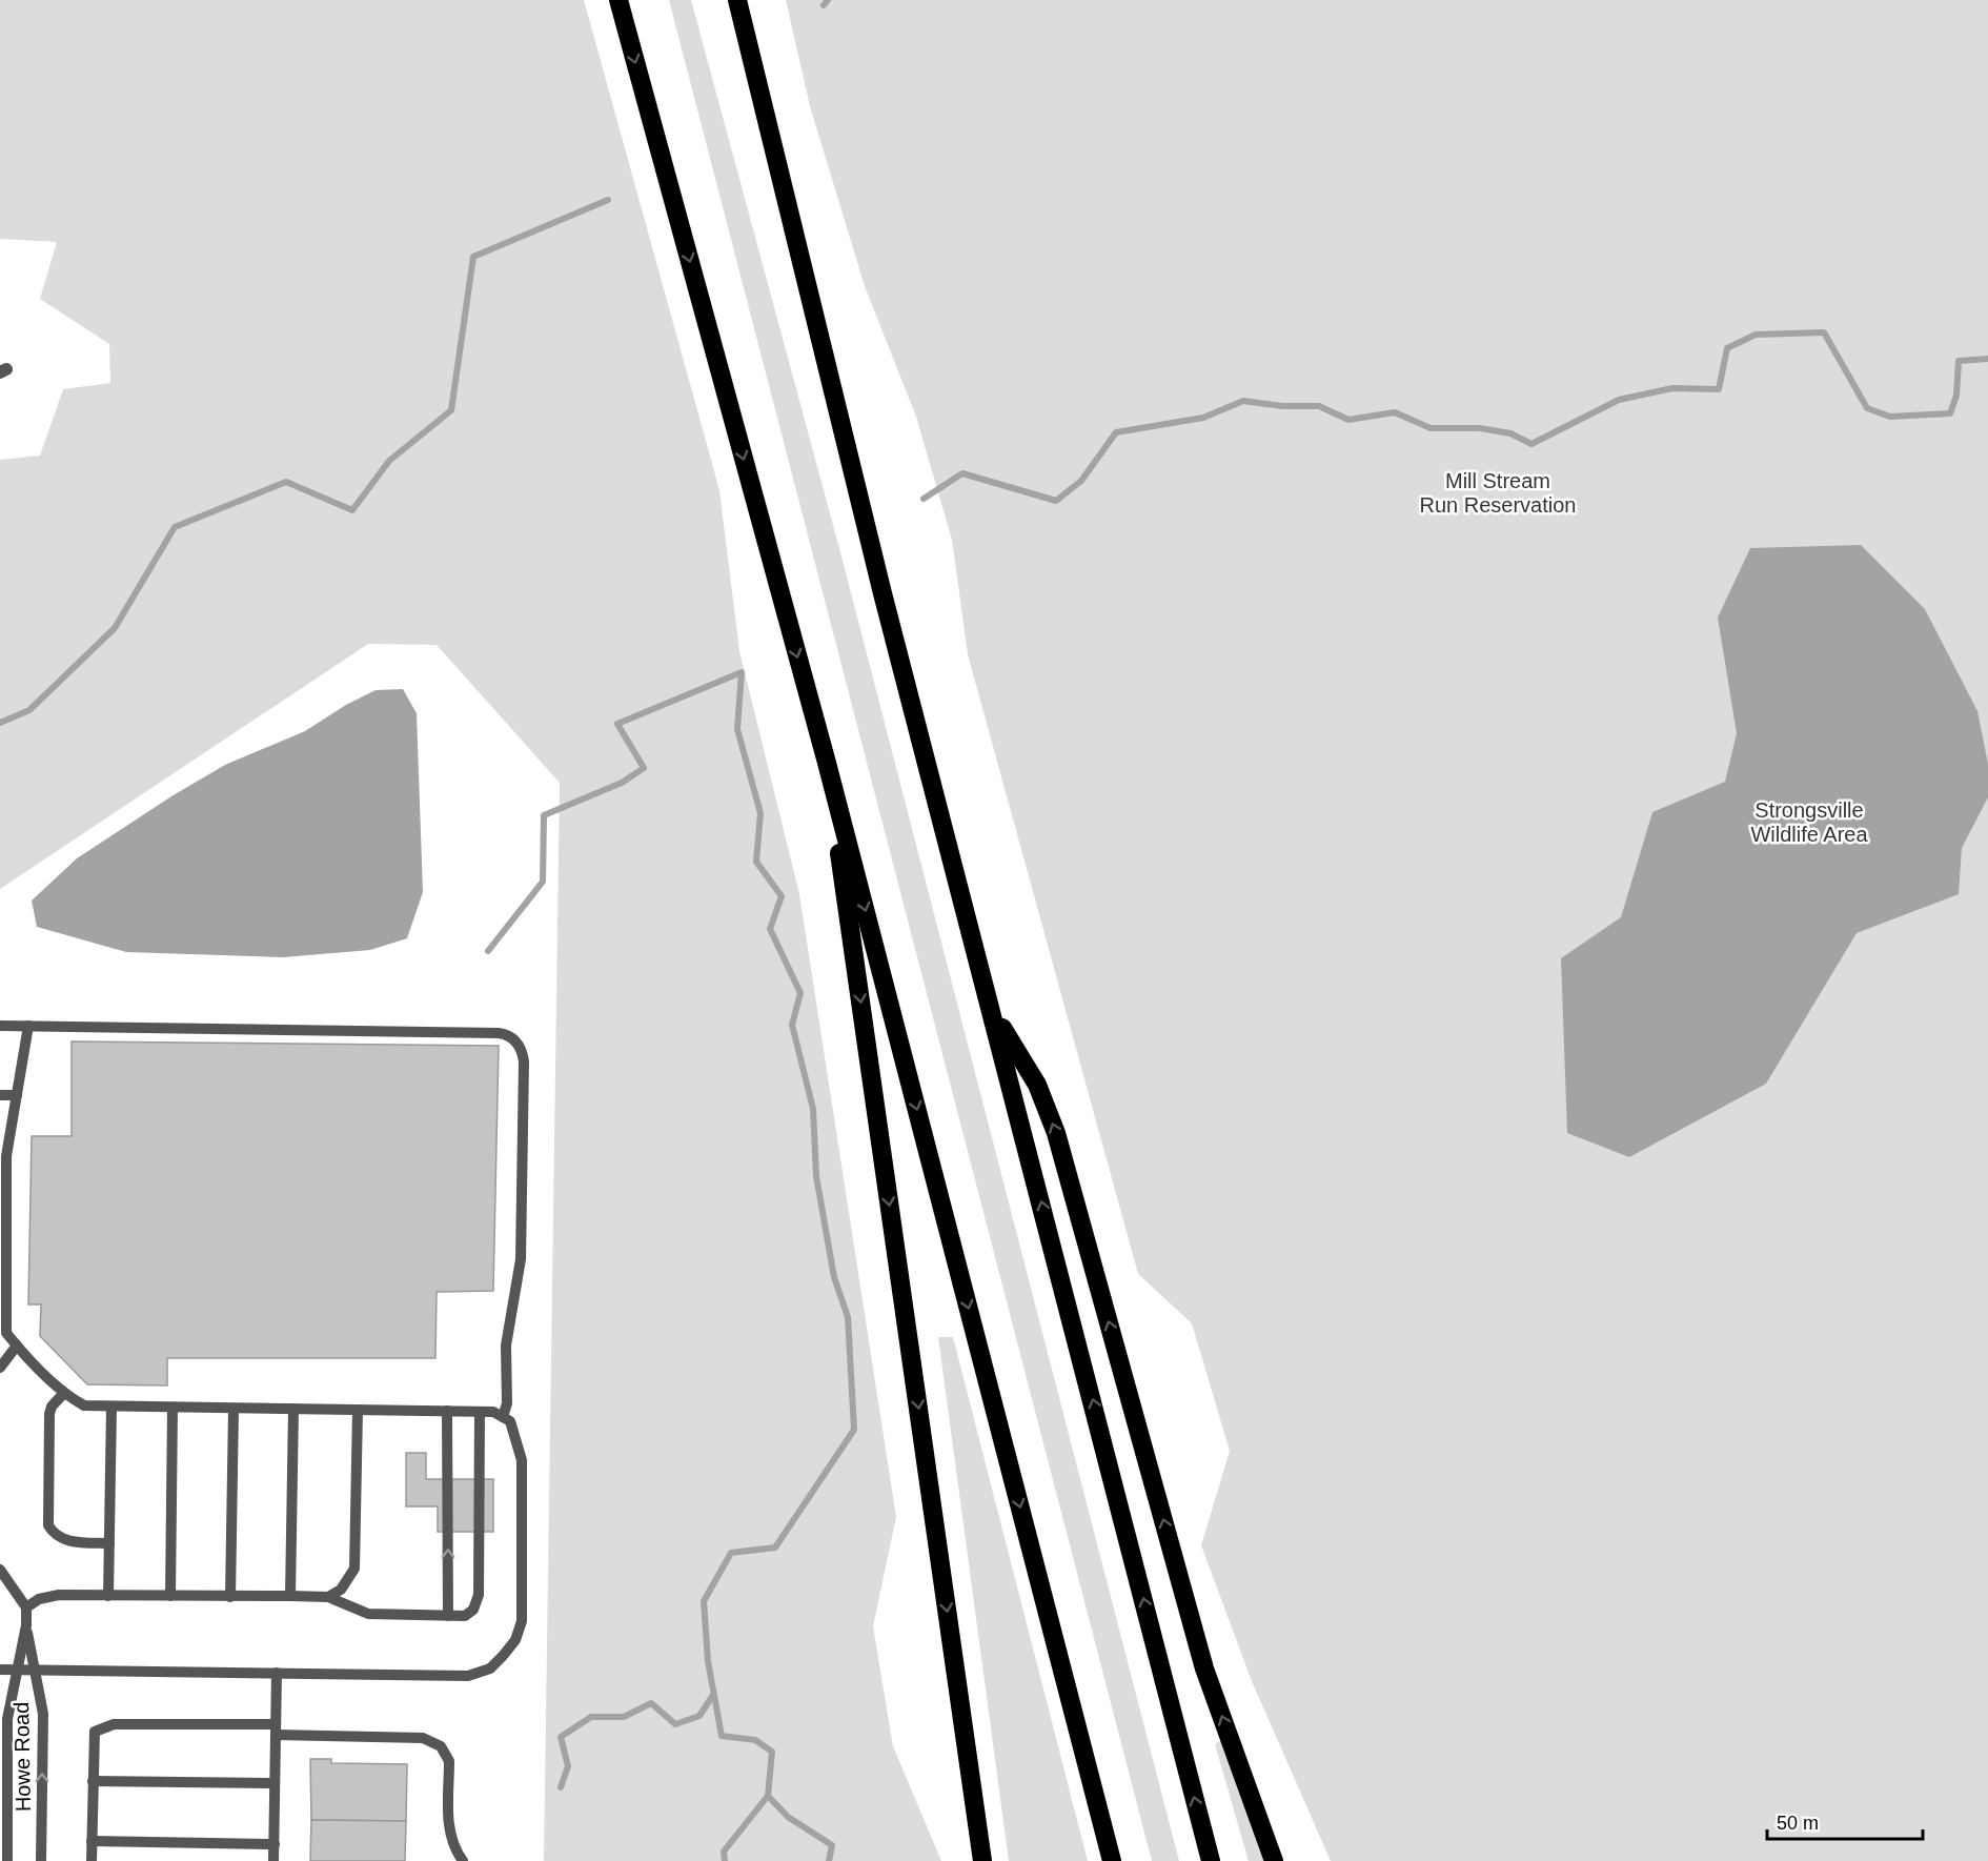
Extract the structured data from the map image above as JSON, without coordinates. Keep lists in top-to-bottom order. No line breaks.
{"streets":{"lane":["Howe Road"]},"parks":["Mill Stream Run Reservation","Strongsville Wildlife Area"],"scale_bar":"50 m"}
